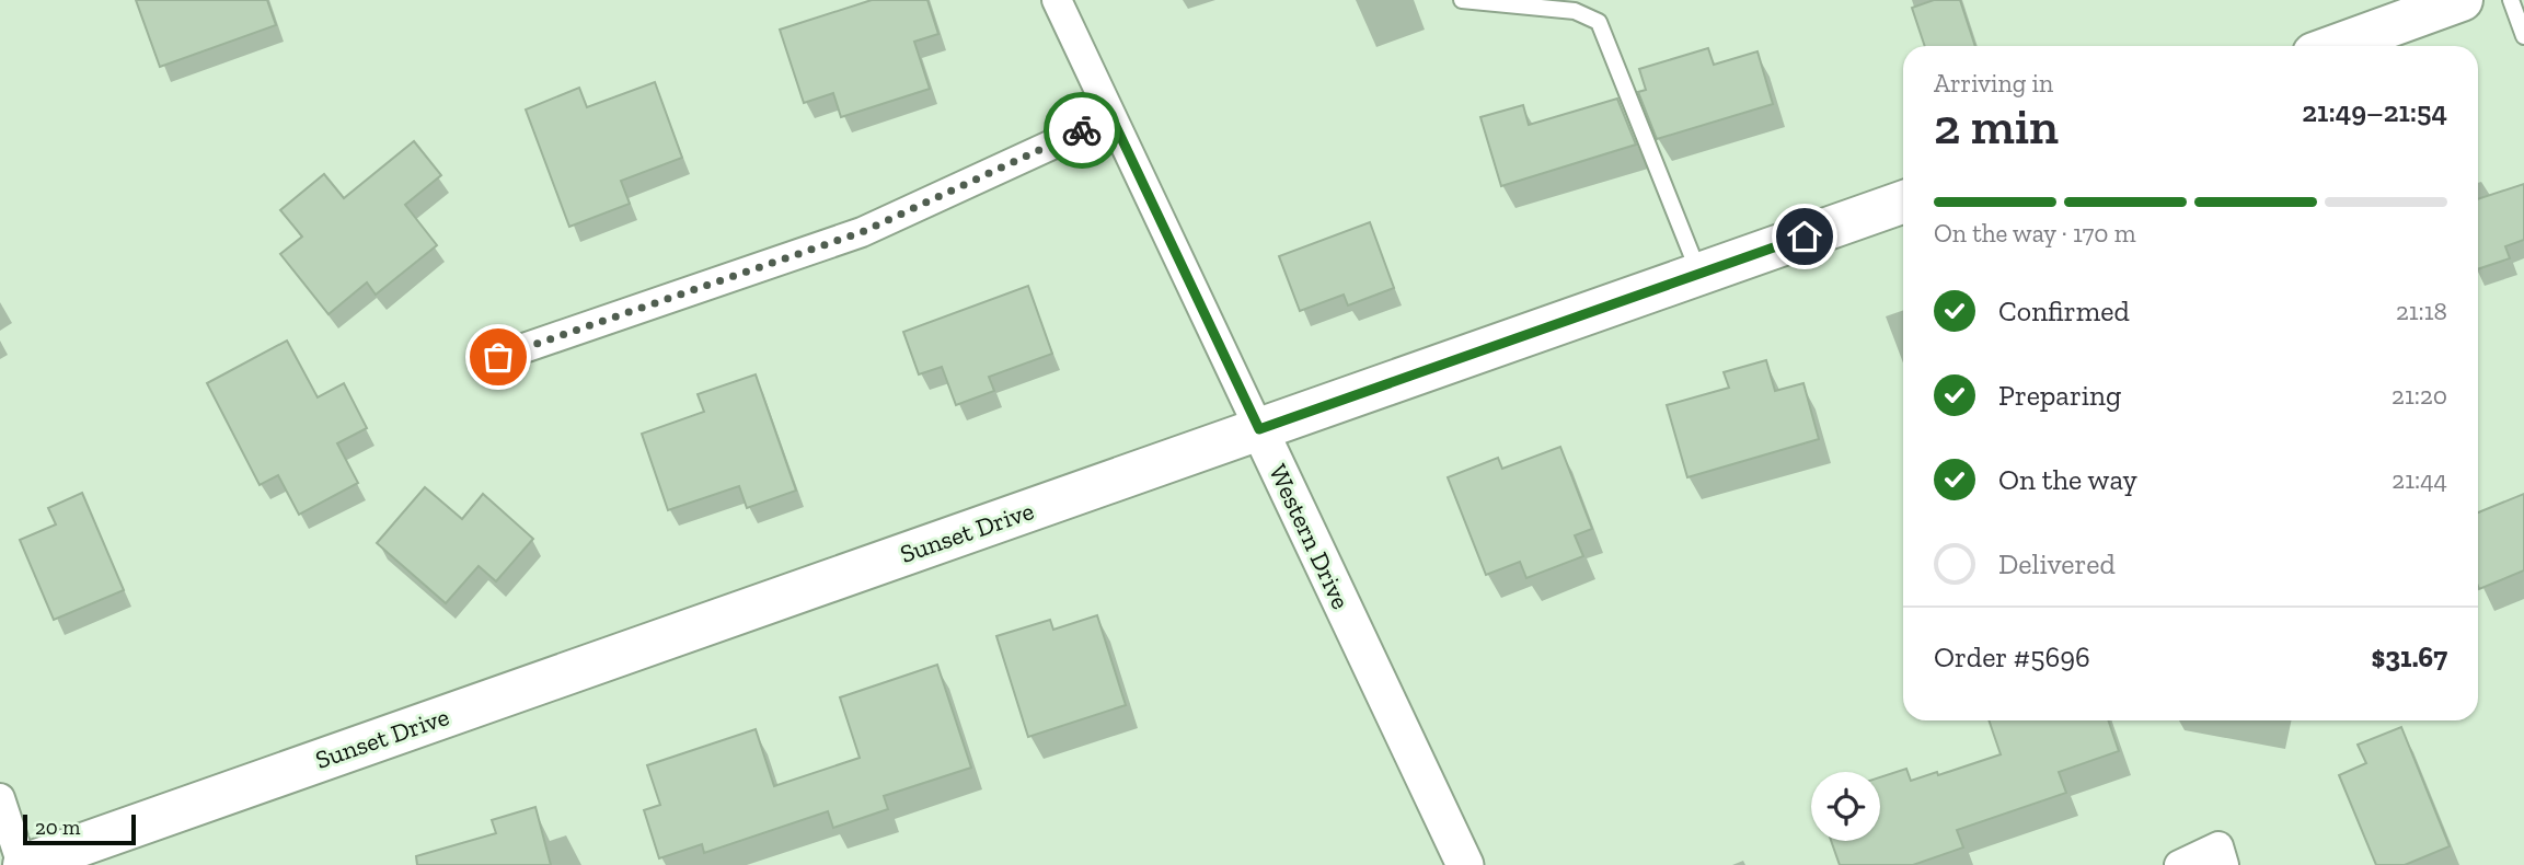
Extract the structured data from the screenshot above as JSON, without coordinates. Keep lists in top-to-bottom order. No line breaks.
{"streets":{"main road":["Sunset Drive"],"street":["Western Drive"]},"crossings":[["Sunset Drive","Western Drive"]],"scale_bar":"20 m","page":{"heading":["2 min","Arriving in","21:49–21:54"],"panel":["Order #5696","$31.67"],"bar":"On the way · 170 m","list":[["Confirmed","21:18"],["Preparing","21:20"],["On the way","21:44"],"Delivered"],"scale":"20 m"}}
